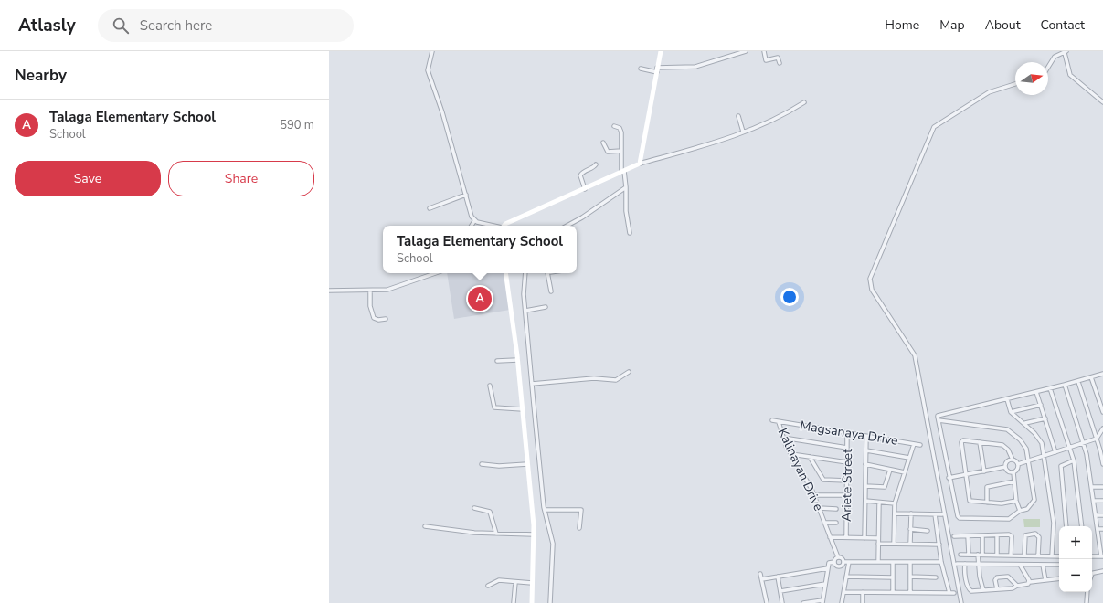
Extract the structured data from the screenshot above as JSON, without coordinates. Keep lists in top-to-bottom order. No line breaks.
{"streets":{"street":["Magsanaya Drive","Kalinayan Drive","Ariete Street"]},"crossings":[["Magsanaya Drive","Kalinayan Drive"],["Magsanaya Drive","Ariete Street"]],"north":"right","page":{"header":"Atlasly","search":"Search here","nav":["Home","Map","About","Contact"],"heading":"Nearby","list":[{"mark":"A","name":"Talaga Elementary School","note":"School","value":"590 m"}],"buttons":["Save","Share"],"popup":["Talaga Elementary School","School"],"pins":"A","map_buttons":["+","−"]}}
